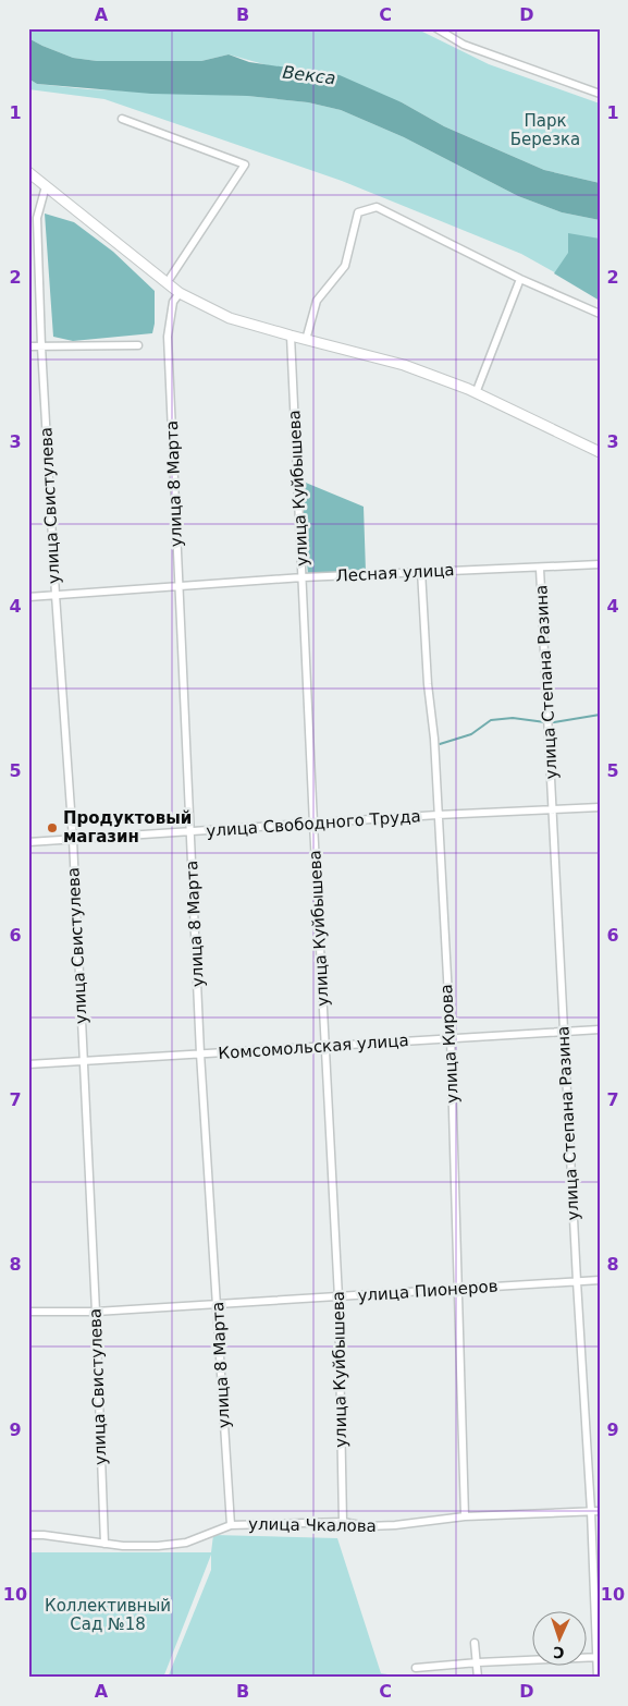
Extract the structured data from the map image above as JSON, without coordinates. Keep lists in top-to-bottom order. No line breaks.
{"streets":{"street":["улица 8 Марта","улица Куйбышева","улица Свистулева","Лесная улица","улица Степана Разина","улица Свободного Труда","улица Кирова","Комсомольская улица","улица Пионеров","улица Чкалова"]},"crossings":[["улица 8 Марта","Лесная улица"],["улица 8 Марта","улица Свободного Труда"],["улица 8 Марта","Комсомольская улица"],["улица 8 Марта","улица Пионеров"],["улица 8 Марта","улица Чкалова"],["улица Куйбышева","Лесная улица"],["улица Куйбышева","улица Свободного Труда"],["улица Куйбышева","Комсомольская улица"],["улица Куйбышева","улица Пионеров"],["улица Куйбышева","улица Чкалова"],["улица Свистулева","Лесная улица"],["улица Свистулева","улица Свободного Труда"],["улица Свистулева","Комсомольская улица"],["улица Свистулева","улица Пионеров"],["улица Свистулева","улица Чкалова"],["Лесная улица","улица Степана Разина"],["Лесная улица","улица Кирова"],["улица Степана Разина","улица Свободного Труда"],["улица Степана Разина","Комсомольская улица"],["улица Степана Разина","улица Пионеров"],["улица Степана Разина","улица Чкалова"],["улица Свободного Труда","улица Кирова"],["улица Кирова","Комсомольская улица"],["улица Кирова","улица Пионеров"],["улица Кирова","улица Чкалова"]],"water":["Векса"],"parks":["Парк Березка","Коллективный Сад №18"],"places":["Продуктовый магазин"],"north":"bottom","grid":{"columns":["A","B","C","D"],"rows":["1","2","3","4","5","6","7","8","9","10"]}}
